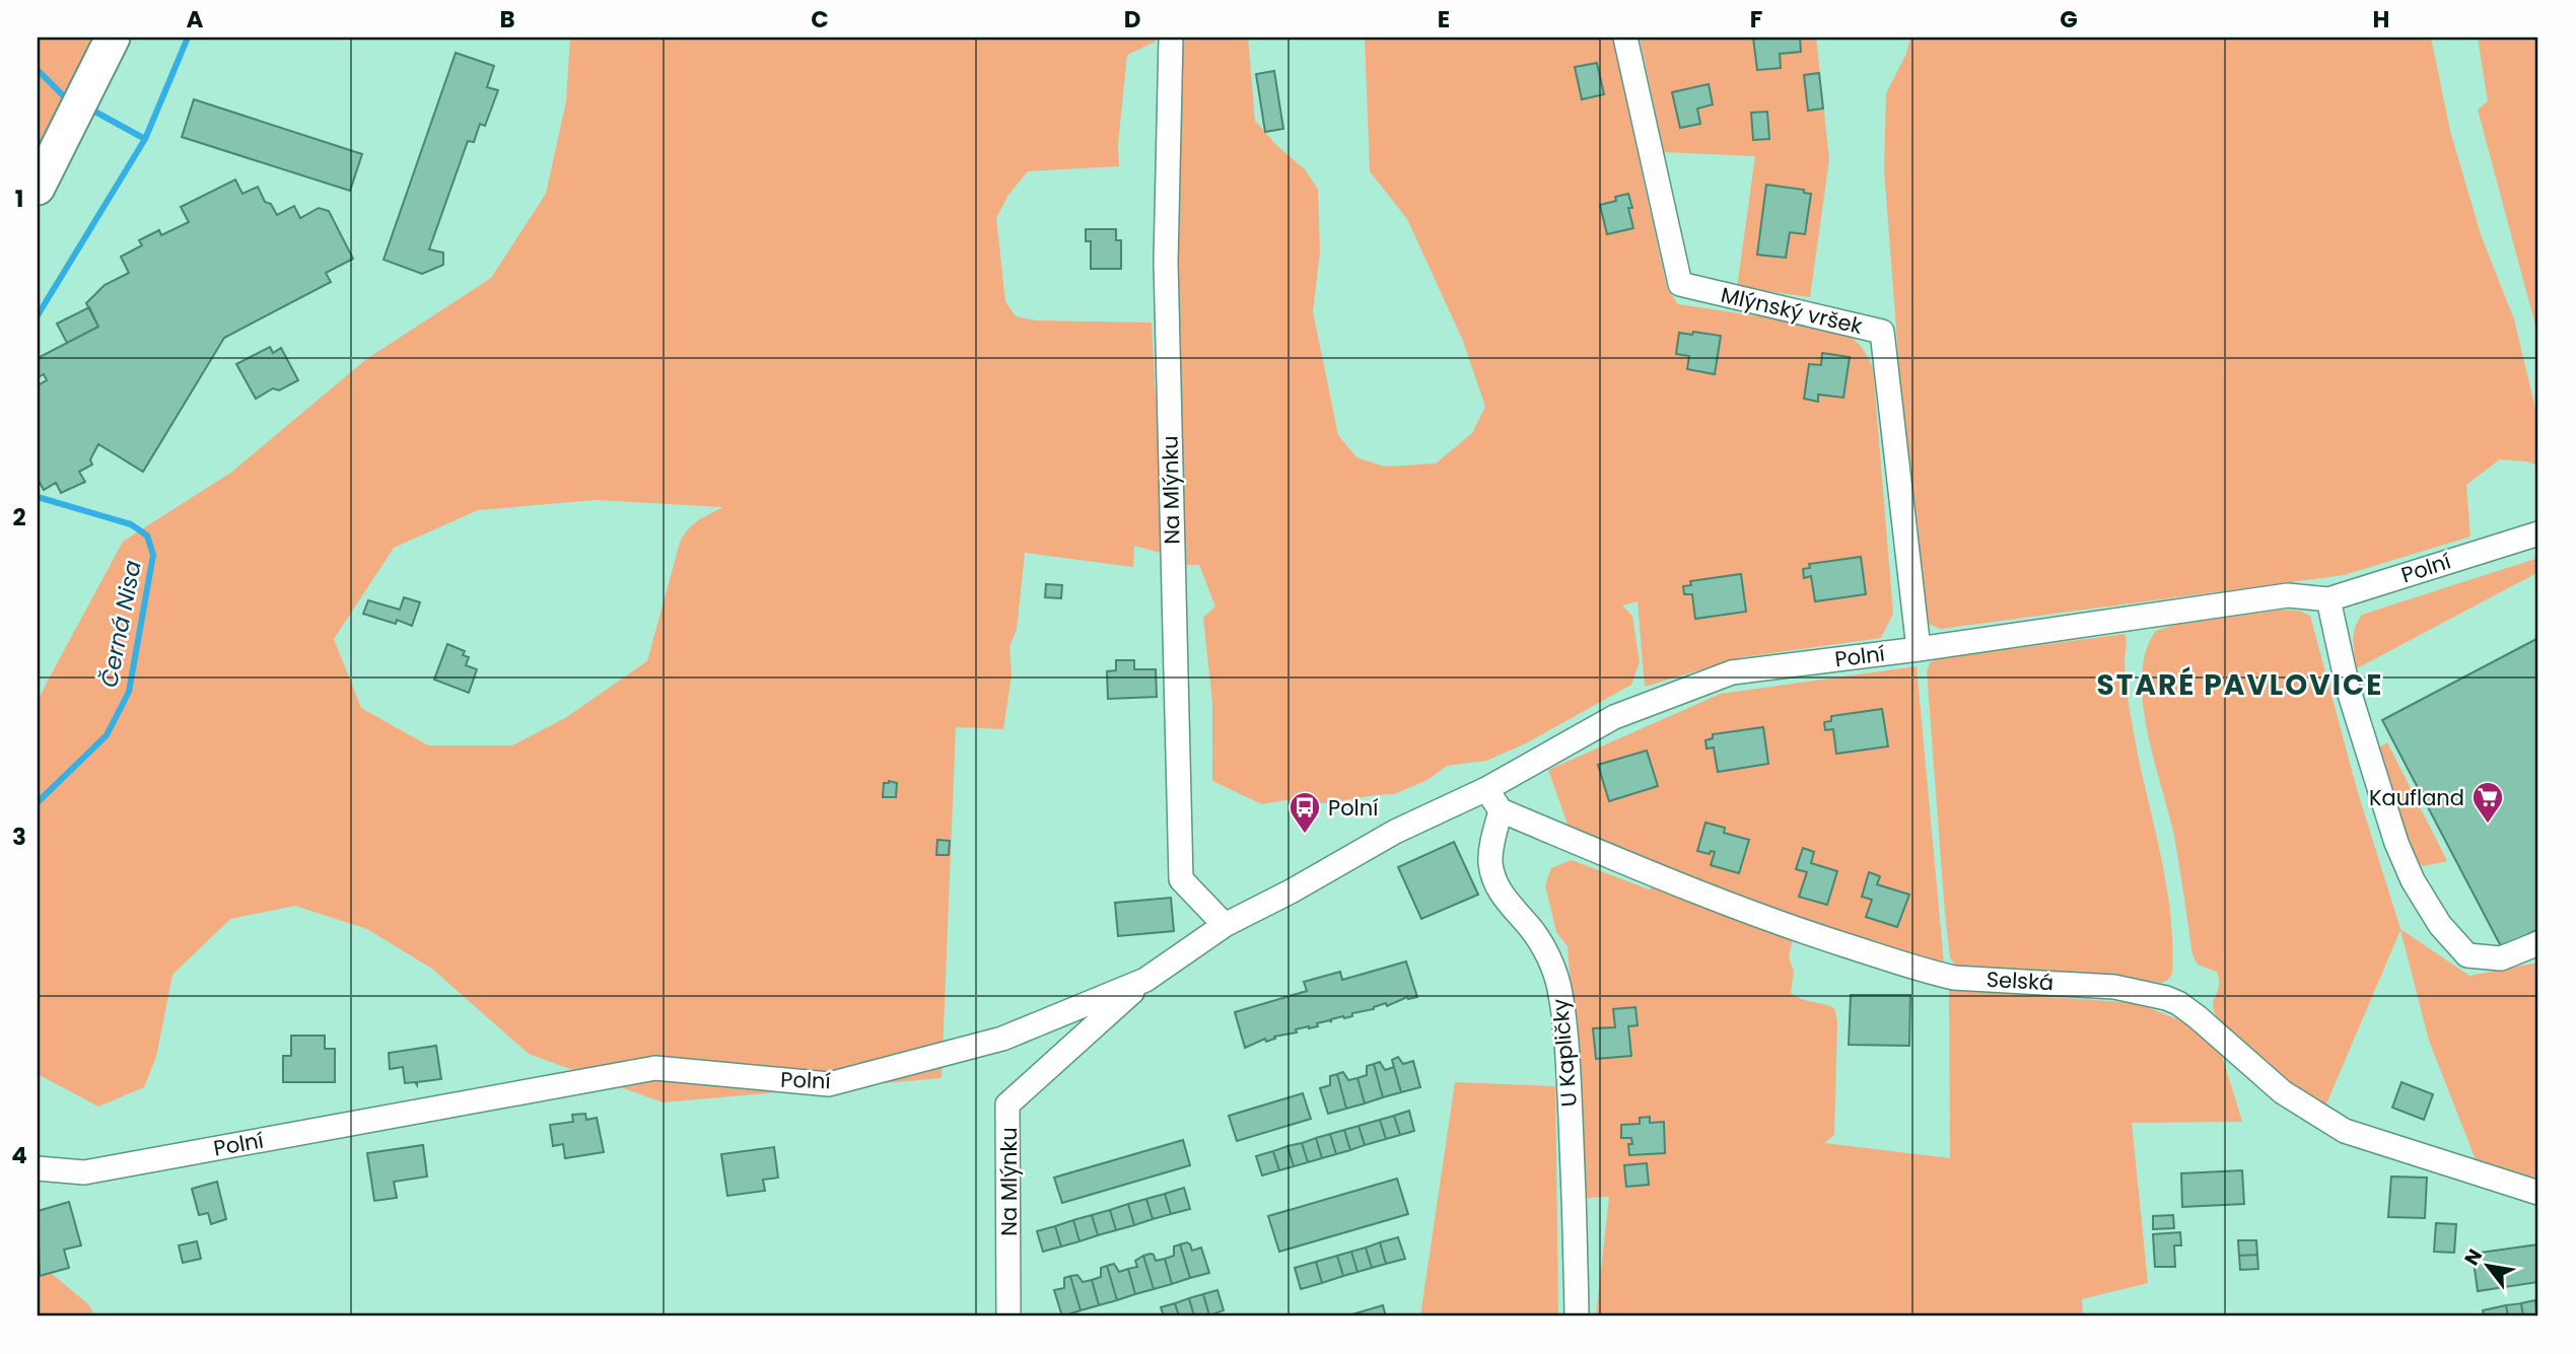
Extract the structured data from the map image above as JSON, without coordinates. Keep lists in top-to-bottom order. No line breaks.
{"streets":{"street":["Mlýnský vršek","Na Mlýnku","Polní","Selská","U Kapličky"]},"crossings":[["Mlýnský vršek","Polní"],["Na Mlýnku","Polní"],["Selská","U Kapličky"]],"districts":["STARÉ PAVLOVICE"],"water":["Černá Nisa"],"places":{"supermarket":["Kaufland"],"bus stop":["Polní"]},"north":"top left","grid":{"columns":["A","B","C","D","E","F","G","H"],"rows":["1","2","3","4"]}}
